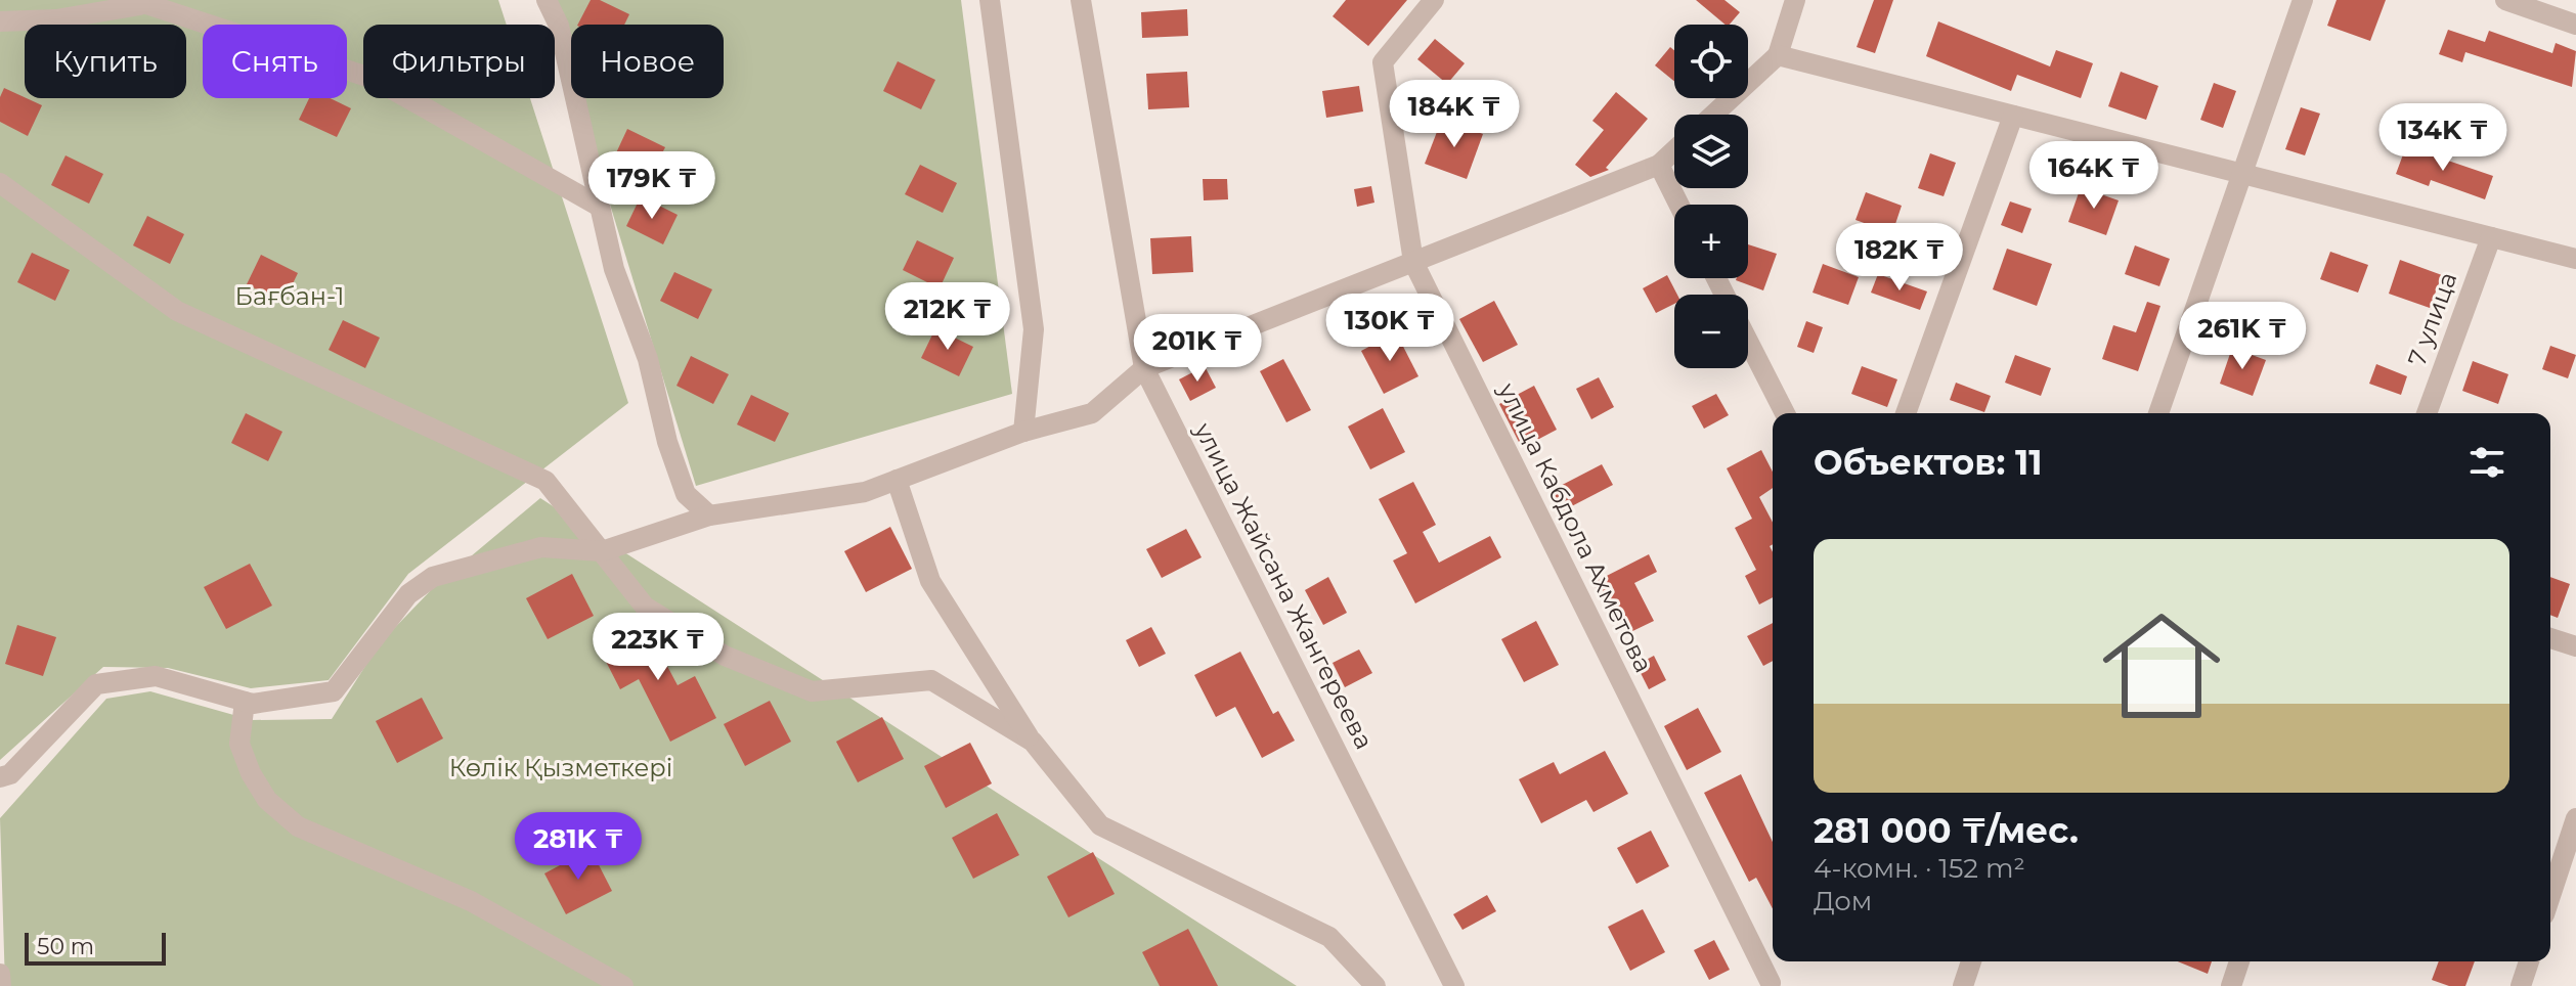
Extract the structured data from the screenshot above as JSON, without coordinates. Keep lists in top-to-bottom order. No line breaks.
{"streets":{"street":["7 улица","улица Кабдола Ахметова","улица Жайсана Жангереева"]},"parks":["Бағбан-1","Көлік Қызметкері"],"scale_bar":"50 m","page":{"map_buttons":["+","−"],"chip":["Купить","Снять","Фильтры","Новое"],"price":["184K ₸","134K ₸","164K ₸","179K ₸","182K ₸","212K ₸","130K ₸","261K ₸","201K ₸","223K ₸","281K ₸"],"heading":"Объектов: 11","list":[{"name":"281 000 ₸/мес.","note":"4-комн. · 152 m² · Дом"}],"scale":"50 m"}}
